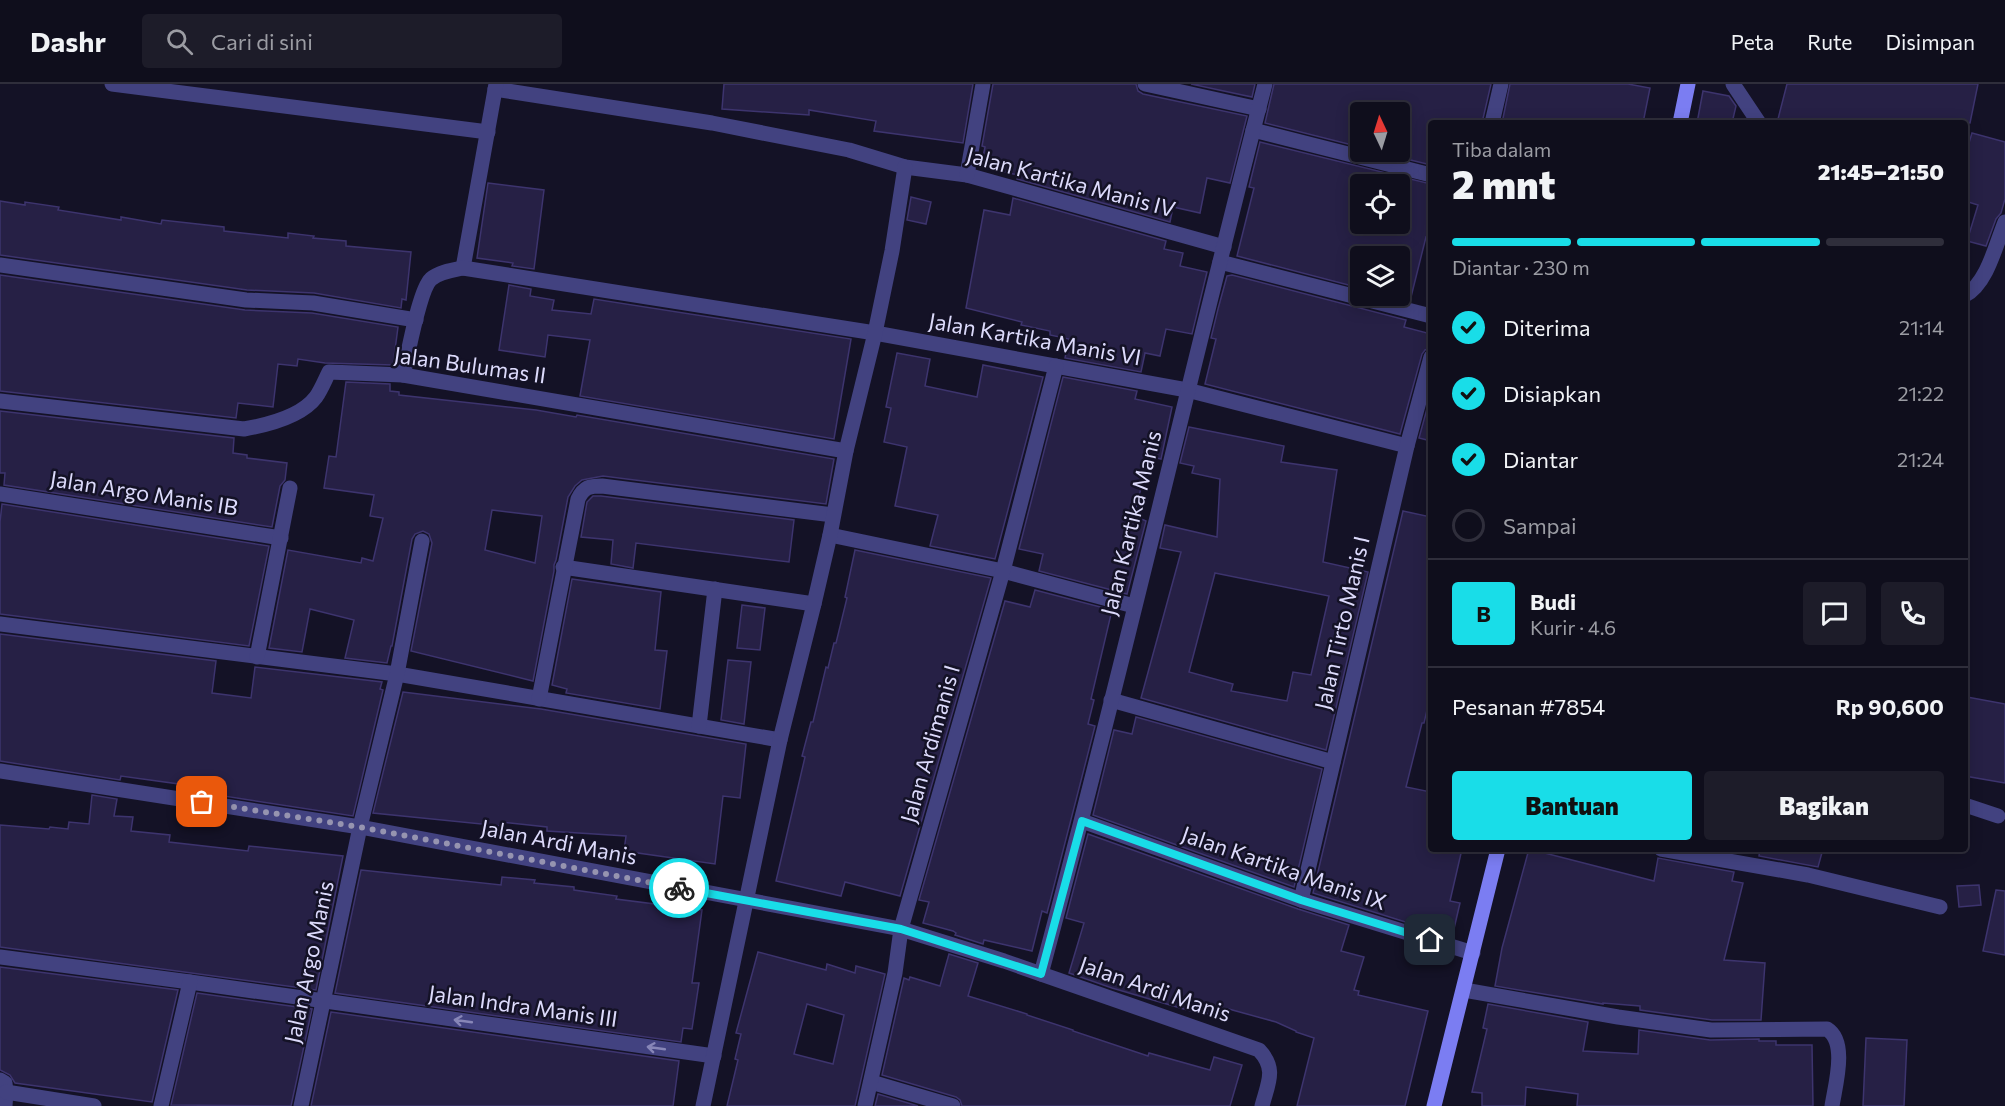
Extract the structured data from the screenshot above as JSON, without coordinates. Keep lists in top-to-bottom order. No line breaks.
{"streets":{"street":["Jalan Kartika Manis IV","Jalan Kartika Manis VI","Jalan Bulumas II","Jalan Argo Manis IB","Jalan Kartika Manis","Jalan Tirto Manis I","Jalan Ardimanis I","Jalan Ardi Manis","Jalan Kartika Manis IX","Jalan Argo Manis","Jalan Indra Manis III"]},"crossings":[["Jalan Kartika Manis IV","Jalan Kartika Manis"],["Jalan Kartika Manis VI","Jalan Kartika Manis"],["Jalan Kartika Manis VI","Jalan Tirto Manis I"],["Jalan Kartika Manis VI","Jalan Ardimanis I"],["Jalan Kartika Manis","Jalan Ardi Manis"],["Jalan Kartika Manis","Jalan Kartika Manis IX"],["Jalan Tirto Manis I","Jalan Kartika Manis IX"],["Jalan Ardimanis I","Jalan Ardi Manis"],["Jalan Ardi Manis","Jalan Argo Manis"],["Jalan Argo Manis","Jalan Indra Manis III"]],"one_way":["Jalan Indra Manis III"],"north":"top","page":{"header":"Dashr","search":"Cari di sini","nav":["Peta","Rute","Disimpan"],"heading":["2 mnt","Tiba dalam","21:45–21:50"],"panel":["Budi","Kurir · 4.6","Pesanan #7854","Rp 90,600"],"bar":"Diantar · 230 m","list":[["Diterima","21:14"],["Disiapkan","21:22"],["Diantar","21:24"],"Sampai"],"round":"B","buttons":["Bantuan","Bagikan"]}}
